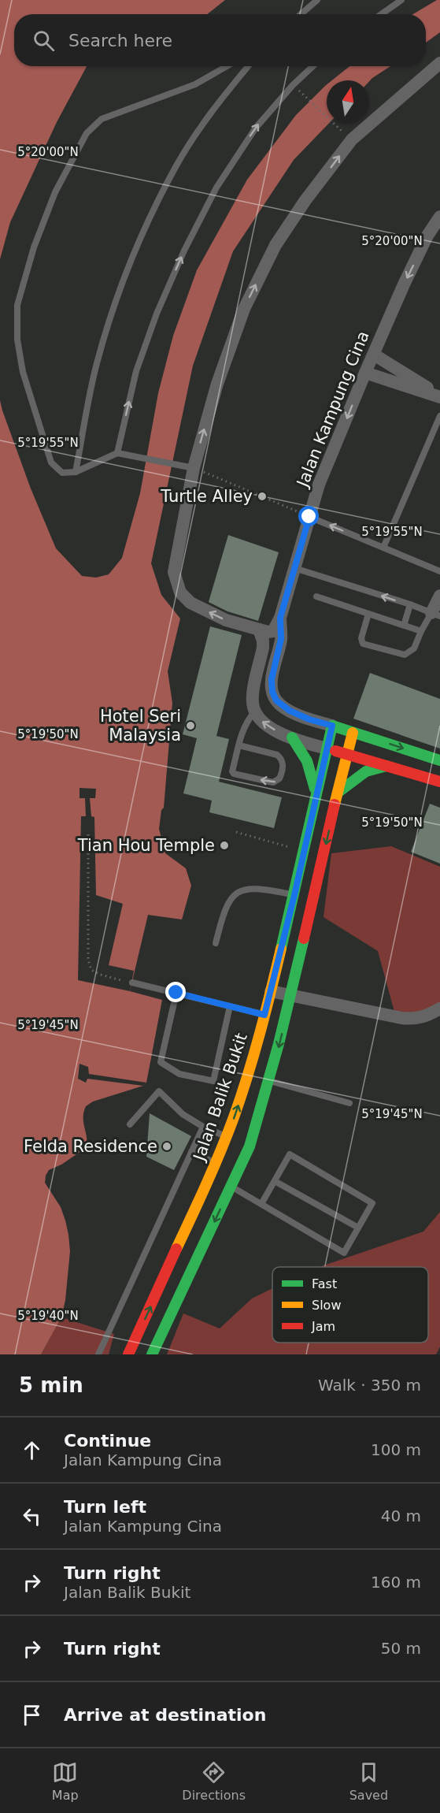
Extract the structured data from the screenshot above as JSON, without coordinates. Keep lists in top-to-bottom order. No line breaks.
{"streets":{"main road":["Jalan Balik Bukit"],"street":["Jalan Kampung Cina"]},"crossings":[["Jalan Kampung Cina","Jalan Balik Bukit"]],"one_way":["Jalan Kampung Cina"],"places":["Turtle Alley","Hotel Seri Malaysia","Tian Hou Temple","Felda Residence"],"legend":["Fast","Slow","Jam"],"north":"top","page":{"search":"Search here","heading":["5 min","Walk · 350 m"],"list":[["Continue","Jalan Kampung Cina","100 m"],["Turn left","Jalan Kampung Cina","40 m"],["Turn right","Jalan Balik Bukit","160 m"],["Turn right","50 m"],"Arrive at destination"],"nav":["Map","Directions","Saved"]},"coordinates":["5°20'00\"N","5°19'55\"N","5°19'50\"N","5°19'45\"N","5°19'40\"N"]}
